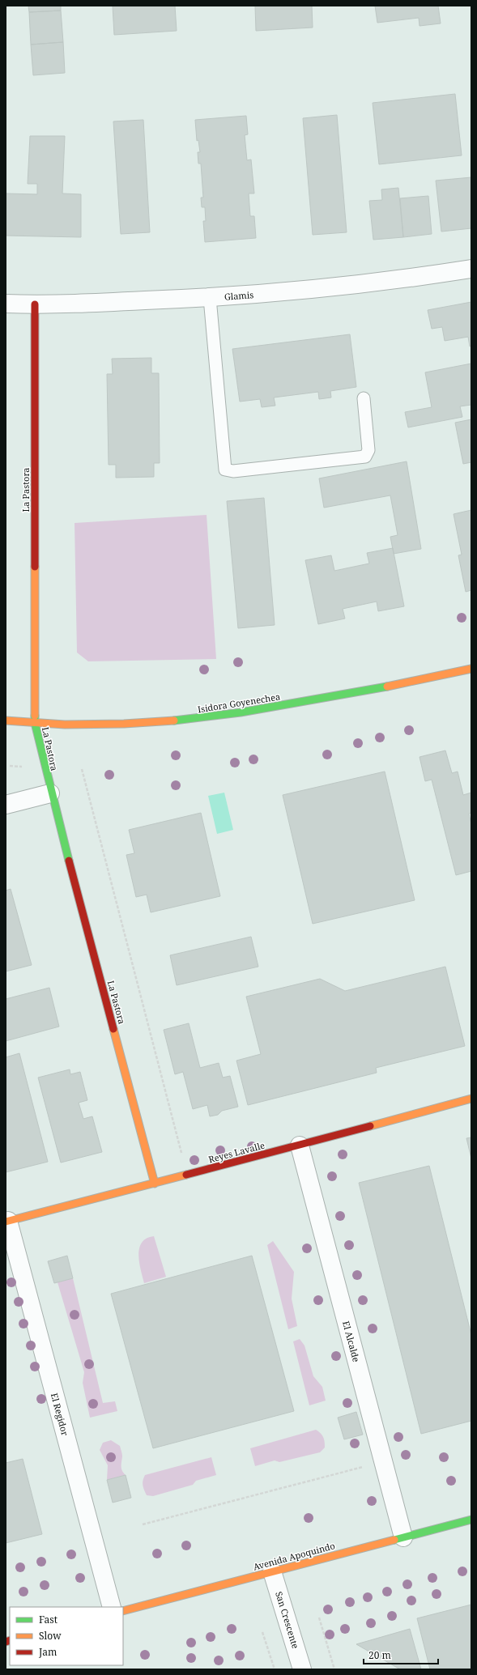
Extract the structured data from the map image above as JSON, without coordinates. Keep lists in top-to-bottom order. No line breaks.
{"streets":{"street":["Glamis","La Pastora","Isidora Goyenechea","Reyes Lavalle","El Alcalde","El Regidor","Avenida Apoquindo","San Crescente"]},"crossings":[["Glamis","La Pastora"],["La Pastora","Isidora Goyenechea"],["La Pastora","Reyes Lavalle"],["Reyes Lavalle","El Alcalde"],["Reyes Lavalle","El Regidor"],["El Alcalde","Avenida Apoquindo"],["Avenida Apoquindo","San Crescente"]],"legend":["Fast","Slow","Jam"],"scale_bar":"20 m"}
